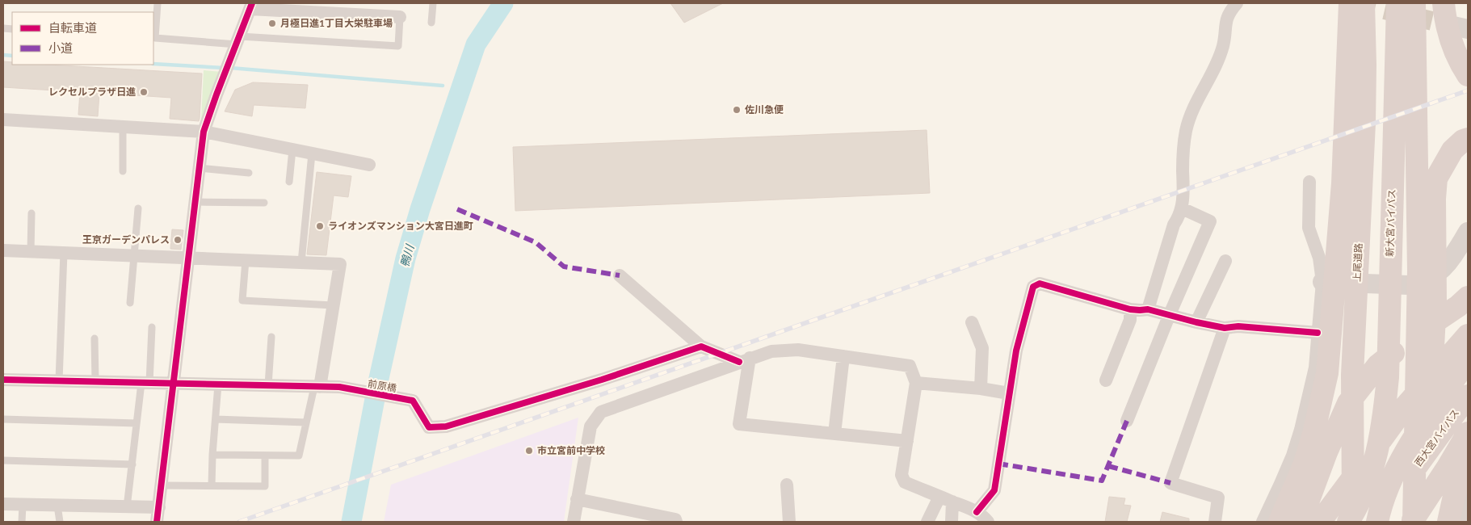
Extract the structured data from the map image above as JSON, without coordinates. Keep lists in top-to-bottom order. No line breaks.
{"streets":{"highway":["新大宮バイパス","上尾道路","西大宮バイパス"],"street":["前原橋"]},"water":["鴨川"],"places":["月極日進1丁目大栄駐車場","レクセルプラザ日進","佐川急便","ライオンズマンション大宮日進町","王京ガーデンパレス","市立宮前中学校"],"legend":["自転車道","小道"]}
